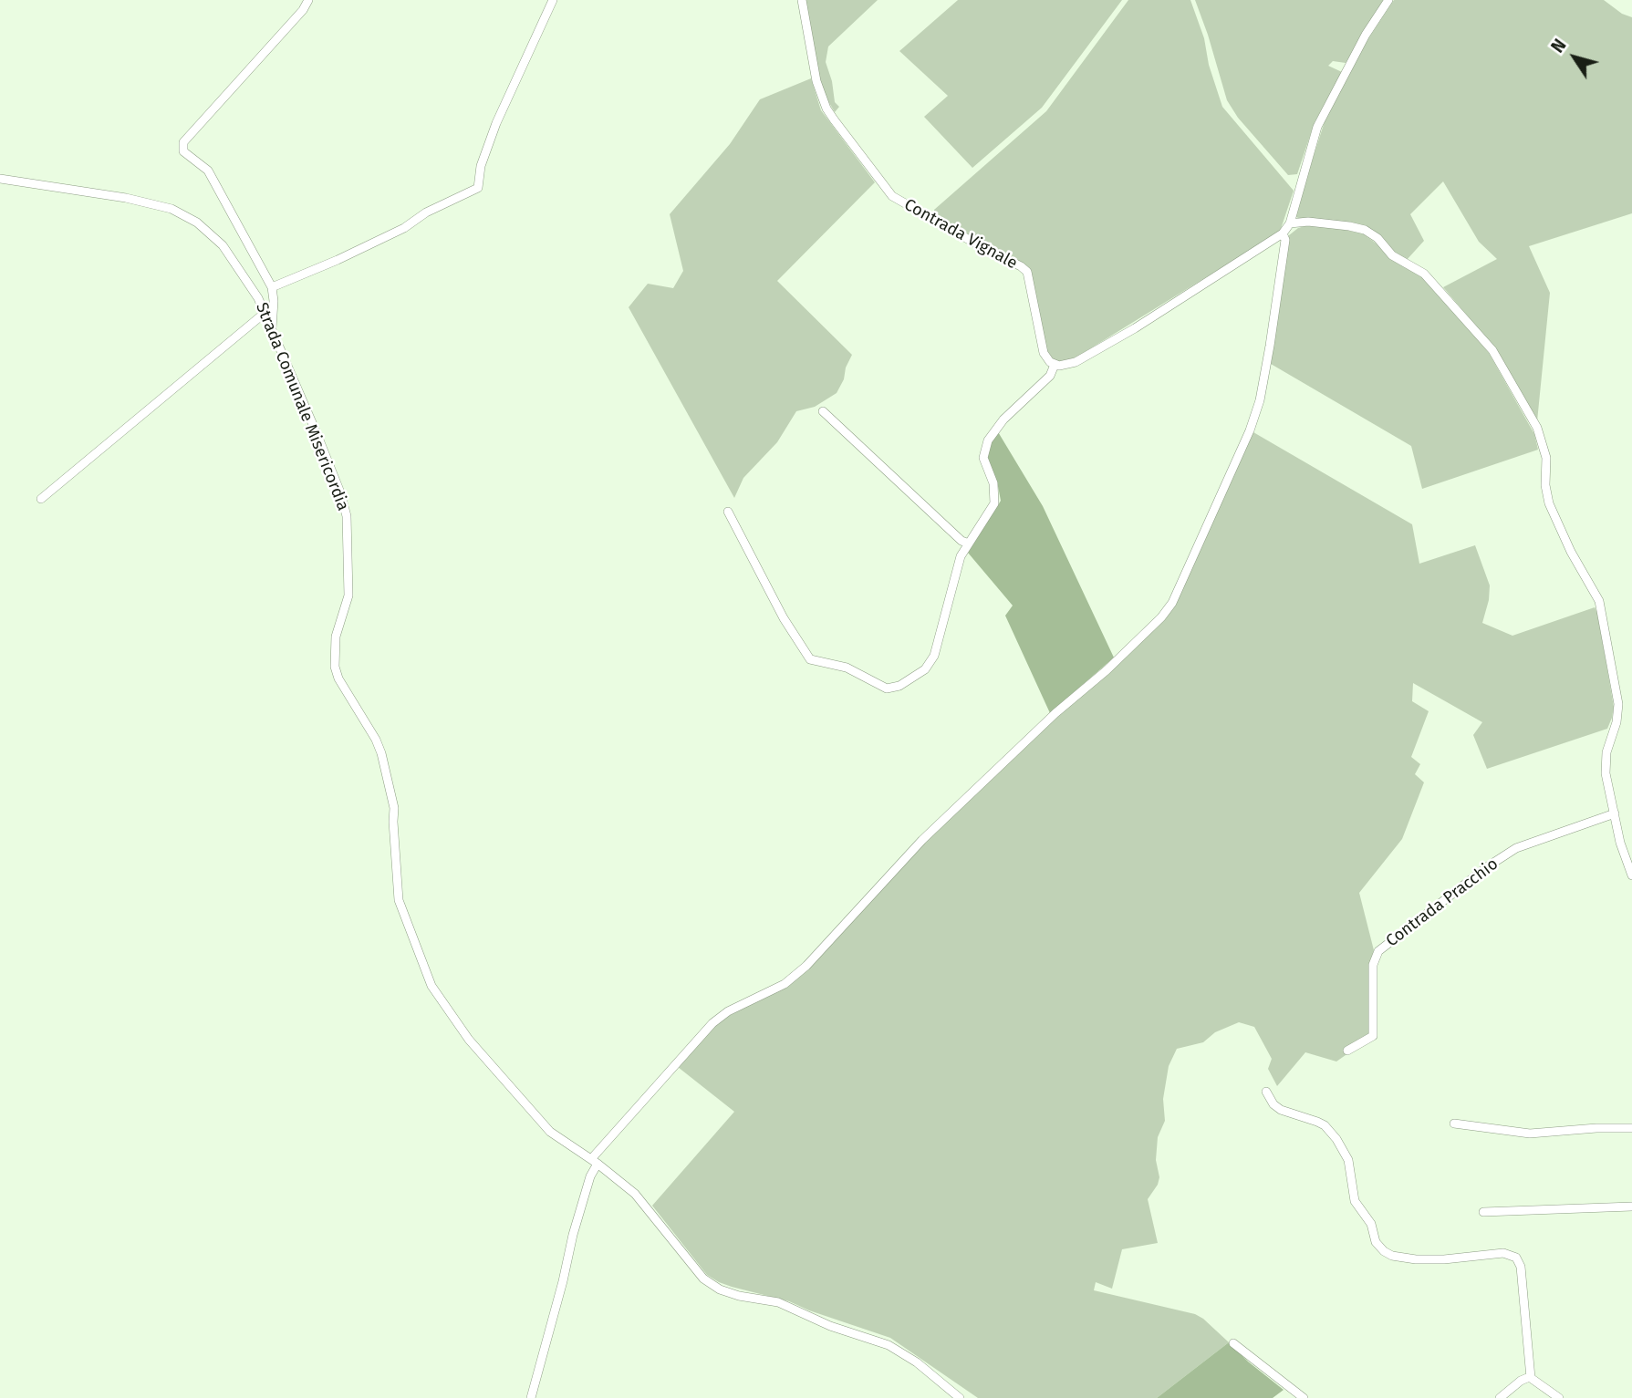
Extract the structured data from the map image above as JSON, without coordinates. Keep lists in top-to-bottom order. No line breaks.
{"streets":{"street":["Contrada Vignale","Strada Comunale Misericordia","Contrada Pracchio"]},"north":"top left"}
